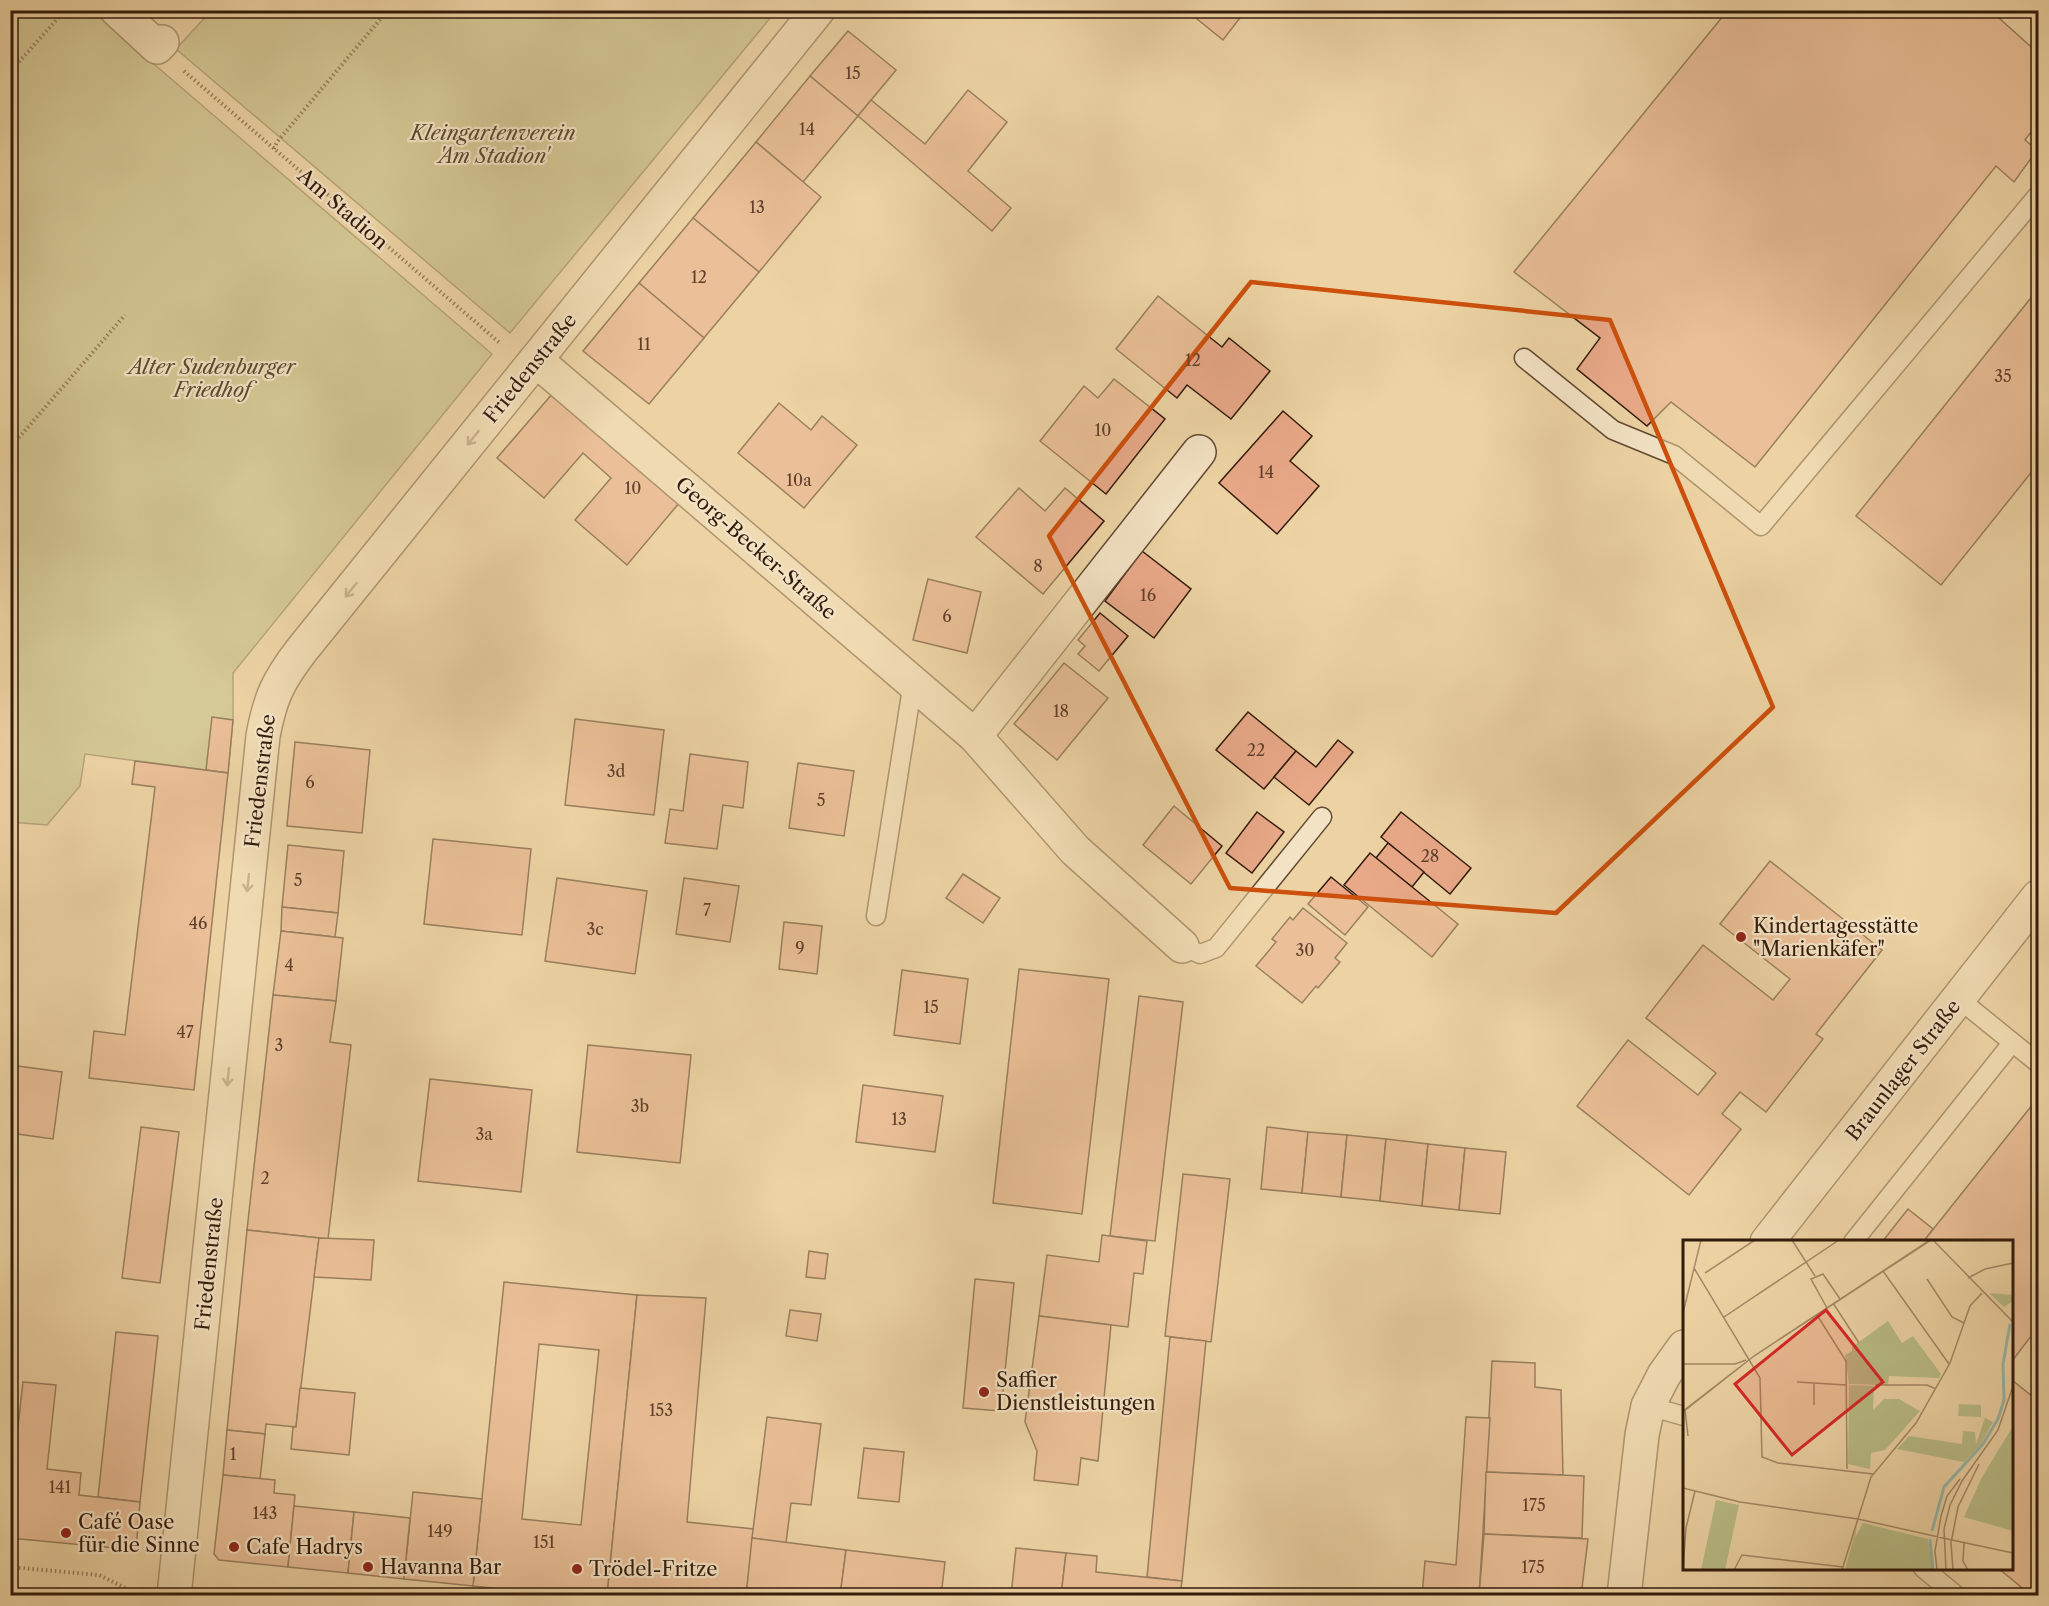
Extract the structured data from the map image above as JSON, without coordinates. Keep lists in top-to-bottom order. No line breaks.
{"streets":{"street":["Friedenstraße","Georg-Becker-Straße","Braunlager Straße"],"path":["Am Stadion"]},"crossings":[["Am Stadion","Friedenstraße"],["Am Stadion","Georg-Becker-Straße"],["Friedenstraße","Georg-Becker-Straße"]],"one_way":["Friedenstraße"],"parks":["Kleingartenverein 'Am Stadion'","Alter Sudenburger Friedhof"],"places":["Kindertagesstätte \"Marienkäfer\"","Saffier Dienstleistungen","Café Oase für die Sinne","Cafe Hadrys","Havanna Bar","Trödel-Fritze"],"house_numbers":["15","14","13","12","11","12","35","10","14","10a","10","8","16","6","18","22","3d","6","5","28","5","7","46","3c","9","30","4","15","47","3","3b","13","3a","2","153","1","141","175","143","149","151","175"]}
